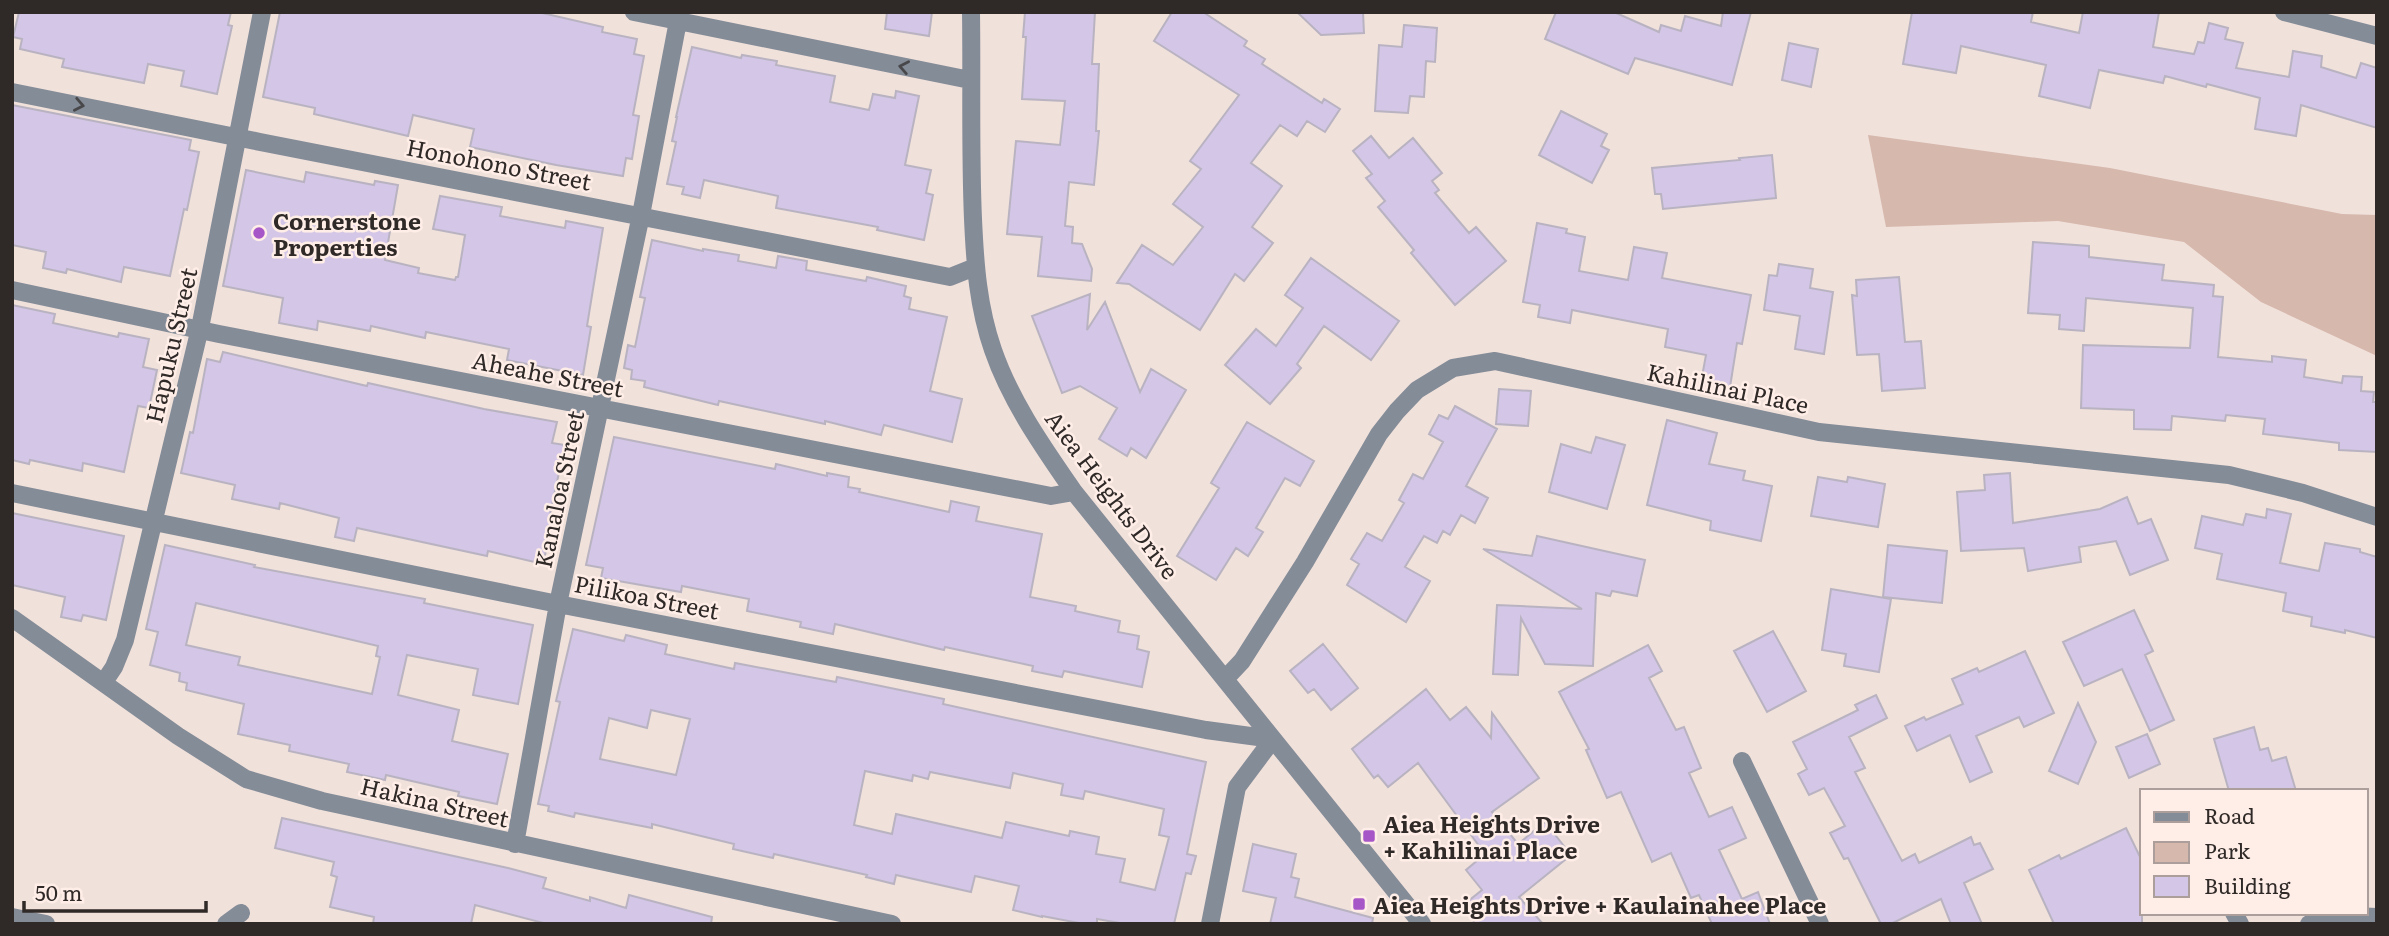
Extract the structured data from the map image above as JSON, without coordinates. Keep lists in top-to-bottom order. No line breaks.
{"streets":{"street":["Honohono Street","Hapuku Street","Aheahe Street","Kahilinai Place","Kanaloa Street","Aiea Heights Drive","Pilikoa Street","Hakina Street"]},"crossings":[["Honohono Street","Hapuku Street"],["Honohono Street","Kanaloa Street"],["Honohono Street","Aiea Heights Drive"],["Hapuku Street","Aheahe Street"],["Hapuku Street","Pilikoa Street"],["Hapuku Street","Hakina Street"],["Aheahe Street","Kanaloa Street"],["Aheahe Street","Aiea Heights Drive"],["Kahilinai Place","Aiea Heights Drive"],["Kanaloa Street","Pilikoa Street"],["Kanaloa Street","Hakina Street"],["Aiea Heights Drive","Pilikoa Street"]],"places":{"other":["Cornerstone Properties"],"transit":["Aiea Heights Drive + Kahilinai Place","Aiea Heights Drive + Kaulainahee Place"]},"legend":["Road","Park","Building"],"scale_bar":"50 m"}
